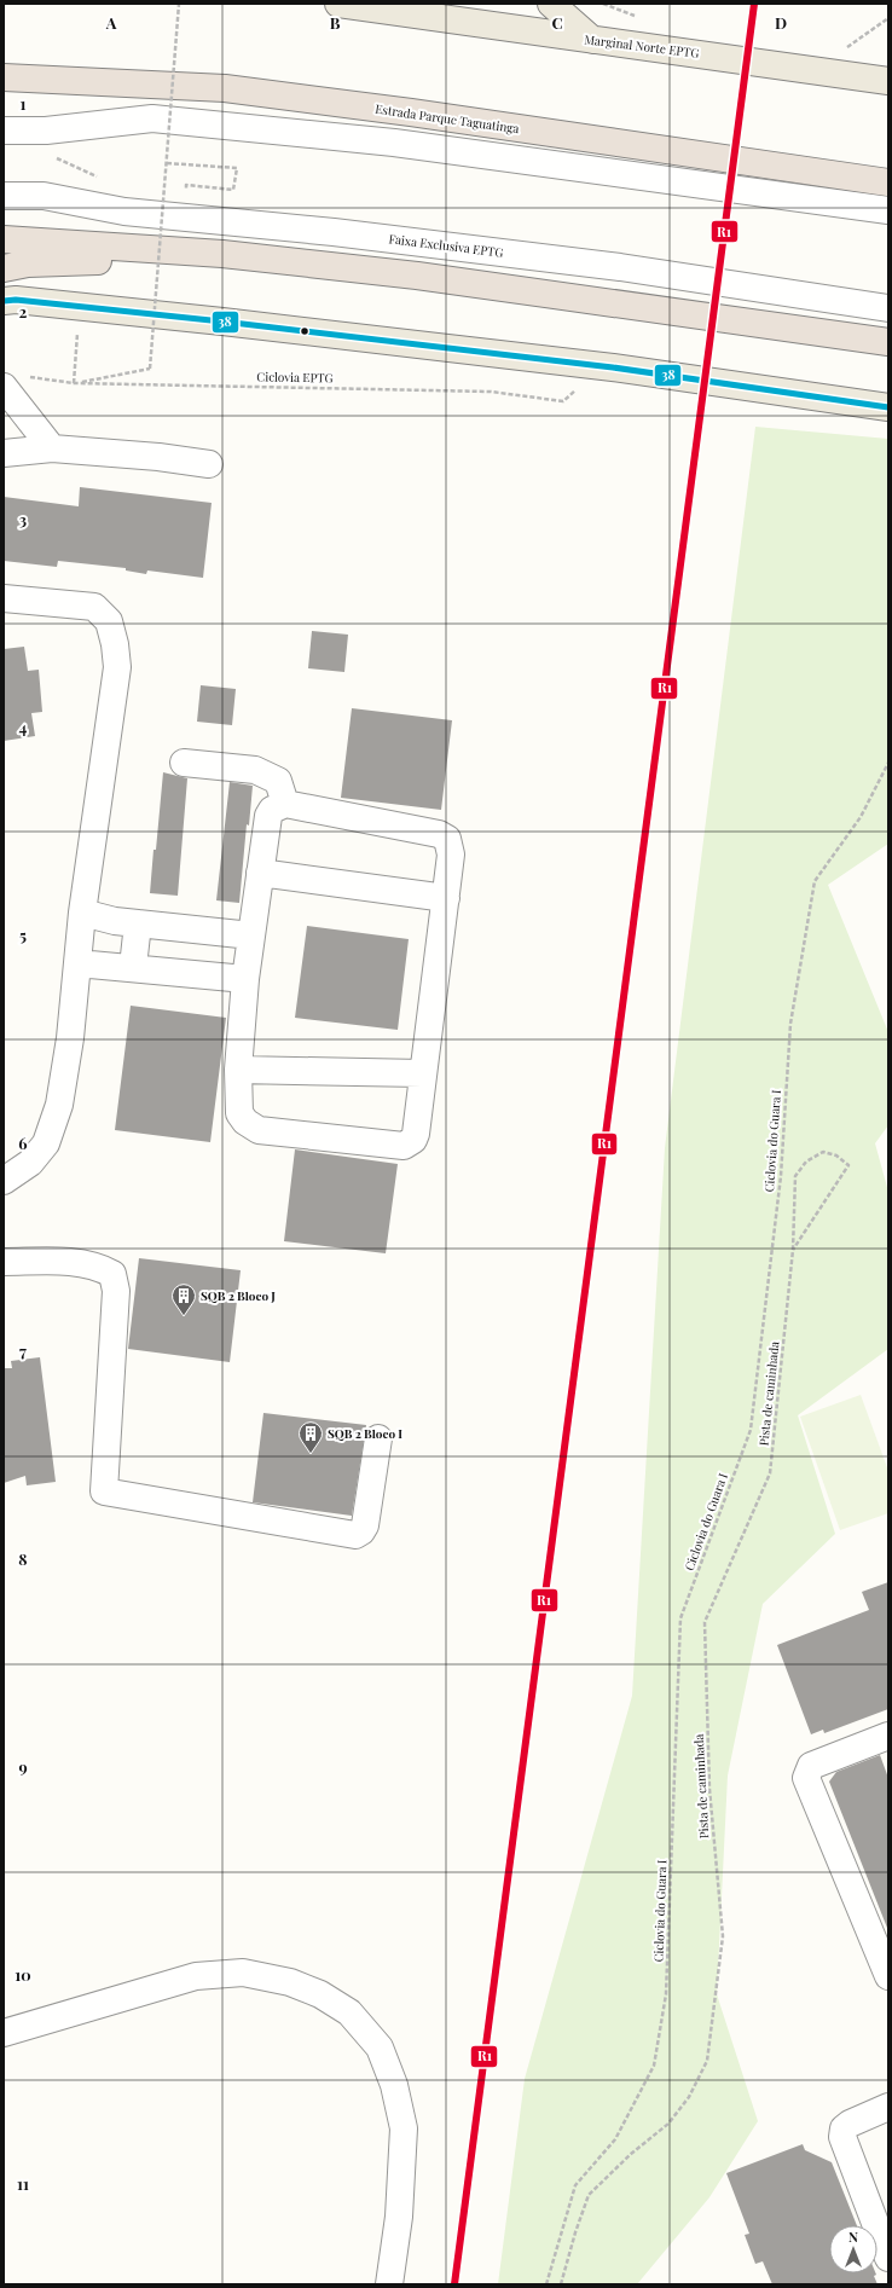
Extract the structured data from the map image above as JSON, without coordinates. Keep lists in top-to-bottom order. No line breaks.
{"streets":{"highway":["Estrada Parque Taguatinga"],"main road":["Marginal Norte EPTG"],"street":["Faixa Exclusiva EPTG"],"path":["Ciclovia EPTG","Ciclovia do Guara I","Pista de caminhada"]},"places":{"building":["SQB 2 Bloco J","SQB 2 Bloco I"]},"lines":["transit line R1","transit line 38"],"north":"top","grid":{"columns":["A","B","C","D"],"rows":["1","2","3","4","5","6","7","8","9","10","11"]}}
